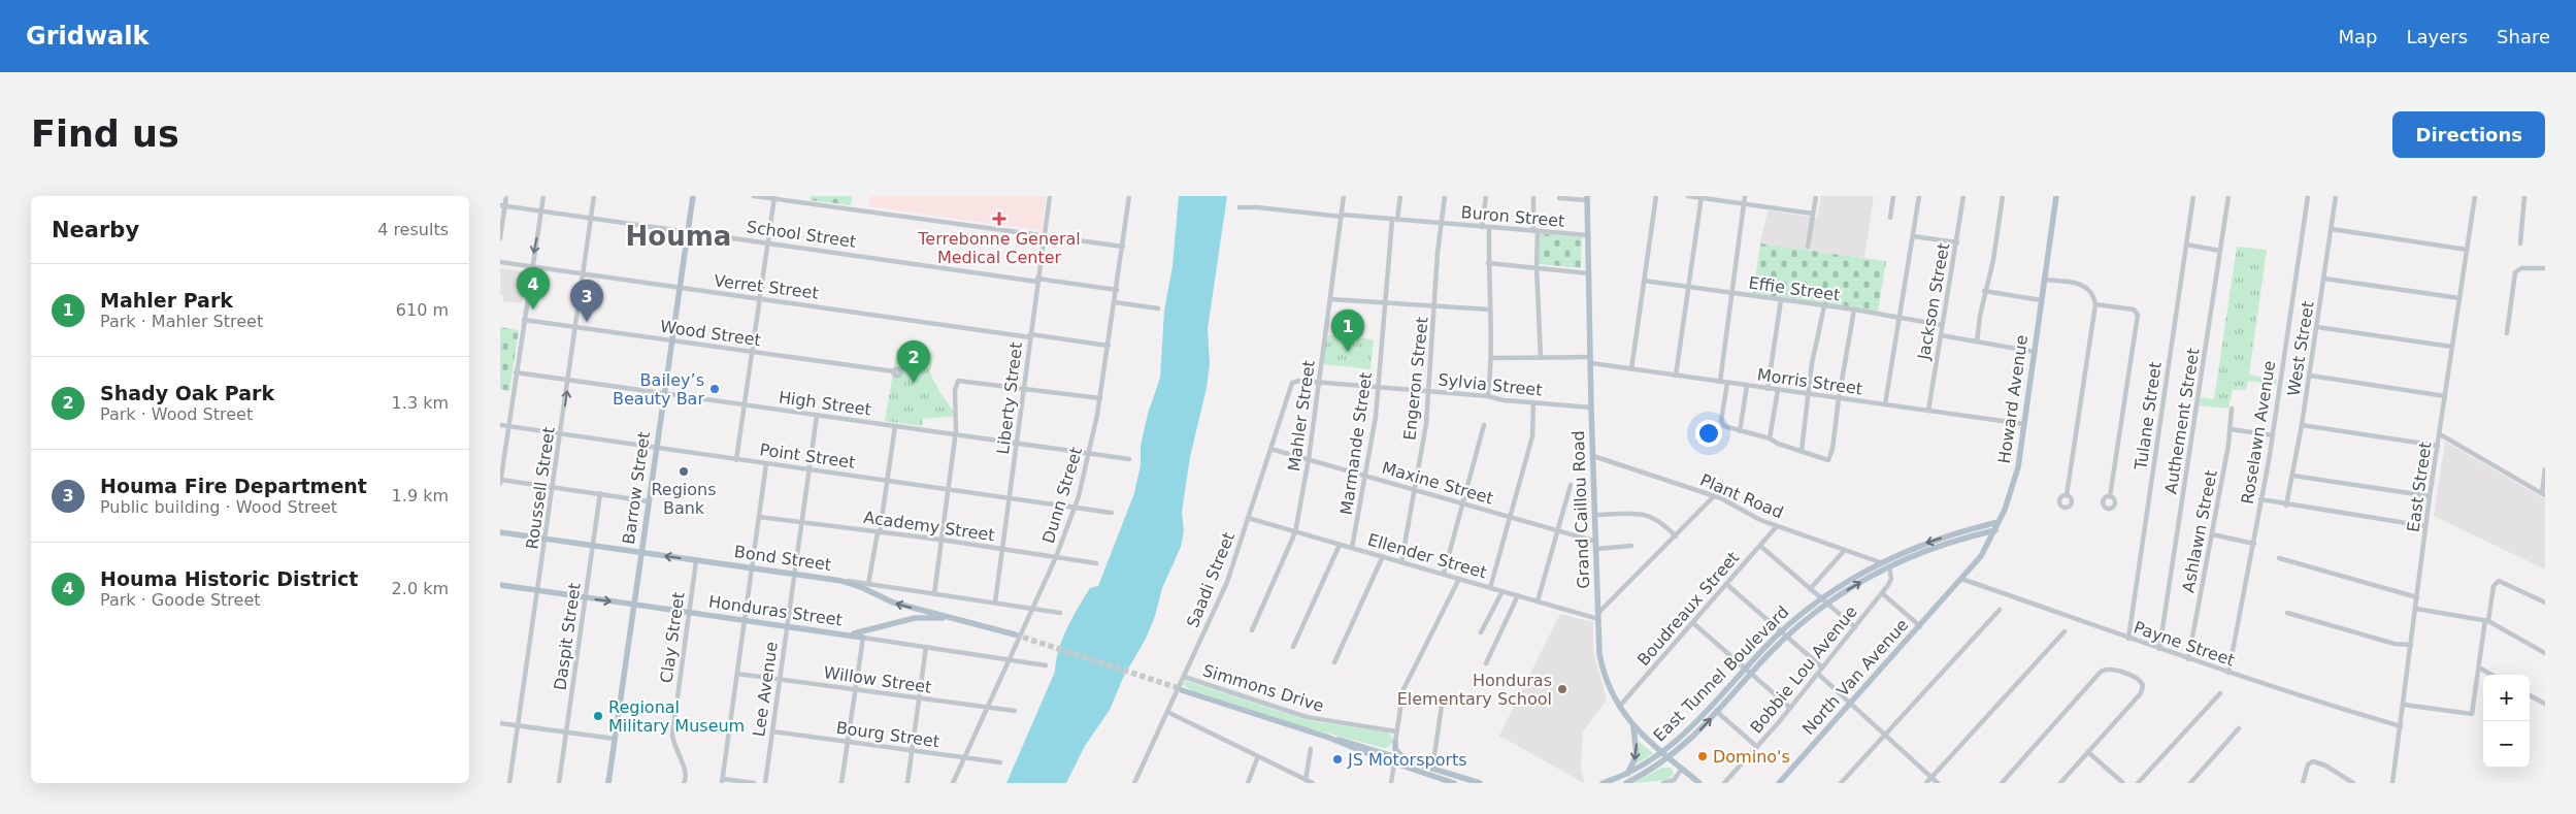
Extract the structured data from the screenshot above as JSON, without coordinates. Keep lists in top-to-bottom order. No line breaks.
{"streets":{"main road":["Howard Avenue","Barrow Street","Grand Caillou Road","Bond Street","Honduras Street","East Tunnel Boulevard","North Van Avenue"],"street":["Buron Street","School Street","Verret Street","Effie Street","Jackson Street","Wood Street","West Street","Engeron Street","Morris Street","Sylvia Street","Liberty Street","High Street","Mahler Street","Tulane Street","Authement Street","Roselawn Avenue","Marmande Street","Point Street","Maxine Street","East Street","Roussell Street","Dunn Street","Plant Road","Academy Street","Ashlawn Street","Ellender Street","Saadi Street","Boudreaux Street","Daspit Street","Clay Street","Payne Street","Bobbie Lou Avenue","Willow Street","Simmons Drive","Lee Avenue","Bourg Street"]},"crossings":[["Buron Street","Engeron Street"],["Buron Street","Mahler Street"],["Buron Street","Marmande Street"],["Buron Street","Grand Caillou Road"],["School Street","Liberty Street"],["School Street","Roussell Street"],["School Street","Barrow Street"],["School Street","Dunn Street"],["Verret Street","Liberty Street"],["Verret Street","Roussell Street"],["Verret Street","Barrow Street"],["Verret Street","Dunn Street"],["Effie Street","Jackson Street"],["Jackson Street","Morris Street"],["Wood Street","Roussell Street"],["Wood Street","Barrow Street"],["Engeron Street","Sylvia Street"],["Engeron Street","Maxine Street"],["Engeron Street","Ellender Street"],["Morris Street","Howard Avenue"],["Morris Street","Grand Caillou Road"],["Sylvia Street","Mahler Street"],["Sylvia Street","Marmande Street"],["Sylvia Street","Grand Caillou Road"],["Sylvia Street","Saadi Street"],["Liberty Street","High Street"],["Liberty Street","Point Street"],["Liberty Street","Academy Street"],["Liberty Street","Bond Street"],["Howard Avenue","Payne Street"],["Howard Avenue","East Tunnel Boulevard"],["Howard Avenue","North Van Avenue"],["High Street","Roussell Street"],["High Street","Barrow Street"],["High Street","Dunn Street"],["High Street","Lee Avenue"],["Mahler Street","Maxine Street"],["Mahler Street","Ellender Street"],["Tulane Street","Payne Street"],["Authement Street","Payne Street"],["Roselawn Avenue","Payne Street"],["Marmande Street","Maxine Street"],["Marmande Street","Ellender Street"],["Point Street","Roussell Street"],["Point Street","Barrow Street"],["Point Street","Dunn Street"],["Point Street","Lee Avenue"],["Maxine Street","Grand Caillou Road"],["Maxine Street","Saadi Street"],["East Street","Payne Street"],["Roussell Street","Bond Street"],["Roussell Street","Honduras Street"],["Barrow Street","Bond Street"],["Barrow Street","Honduras Street"],["Dunn Street","Academy Street"],["Dunn Street","Bond Street"],["Dunn Street","Honduras Street"],["Dunn Street","Willow Street"],["Dunn Street","Bourg Street"],["Plant Road","Grand Caillou Road"],["Plant Road","Boudreaux Street"],["Plant Road","East Tunnel Boulevard"],["Grand Caillou Road","Ellender Street"],["Grand Caillou Road","Boudreaux Street"],["Grand Caillou Road","East Tunnel Boulevard"],["Academy Street","Lee Avenue"],["Ashlawn Street","Payne Street"],["Ellender Street","Saadi Street"],["Bond Street","Daspit Street"],["Bond Street","Clay Street"],["Bond Street","Lee Avenue"],["Saadi Street","Simmons Drive"],["Honduras Street","Daspit Street"],["Honduras Street","Clay Street"],["Honduras Street","Lee Avenue"],["Bobbie Lou Avenue","East Tunnel Boulevard"],["Willow Street","Lee Avenue"],["Lee Avenue","Bourg Street"]],"districts":["Houma"],"places":{"health":["Terrebonne General Medical Center"],"other":["Bailey’s Beauty Bar","Regions Bank","Honduras Elementary School","Regional Military Museum","Domino's","JS Motorsports"]},"page":{"header":"Gridwalk","nav":["Map","Layers","Share"],"buttons":"Directions","title":"Find us","heading":["Nearby","4 results"],"list":[{"mark":"1","name":"Mahler Park","note":"Park · Mahler Street","value":"610 m"},{"mark":"2","name":"Shady Oak Park","note":"Park · Wood Street","value":"1.3 km"},{"mark":"3","name":"Houma Fire Department","note":"Public building · Wood Street","value":"1.9 km"},{"mark":"4","name":"Houma Historic District","note":"Park · Goode Street","value":"2.0 km"}],"pins":["4","3","1","2"],"map_buttons":["+","−"]}}
